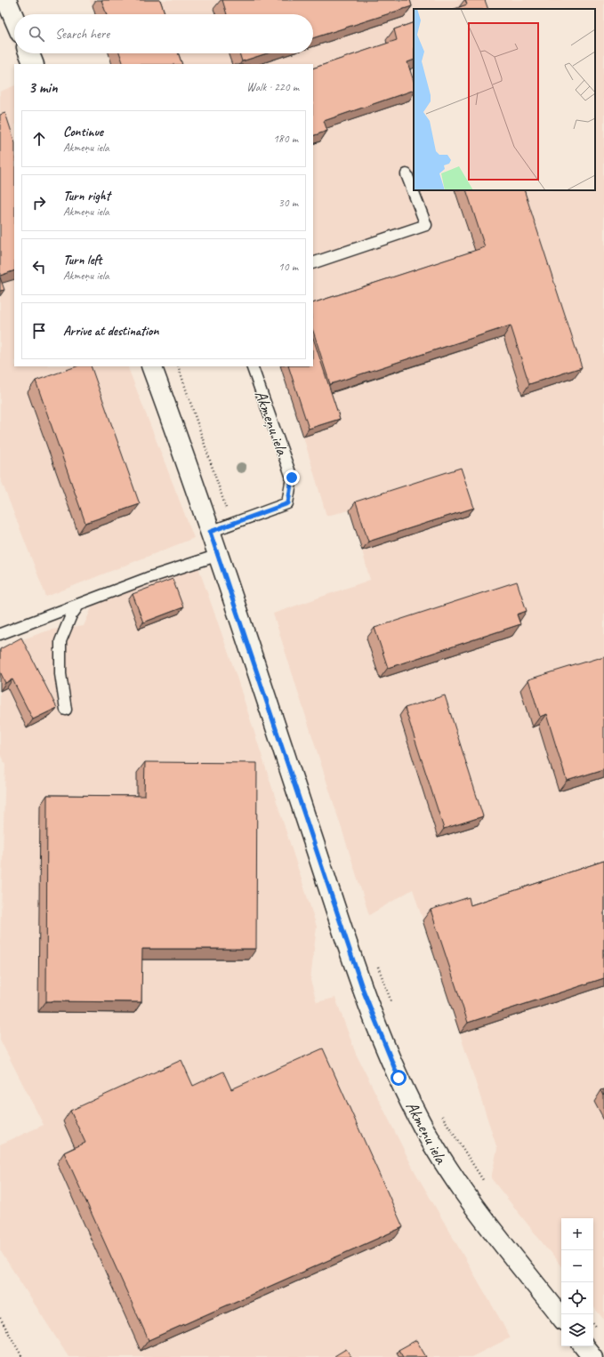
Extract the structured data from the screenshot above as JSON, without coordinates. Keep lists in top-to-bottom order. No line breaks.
{"streets":{"street":["Akmeņu iela"]},"page":{"search":"Search here","heading":["3 min","Walk · 220 m"],"list":[["Continue","Akmeņu iela","180 m"],["Turn right","Akmeņu iela","30 m"],["Turn left","Akmeņu iela","10 m"],"Arrive at destination"],"map_buttons":["+","−"]}}
